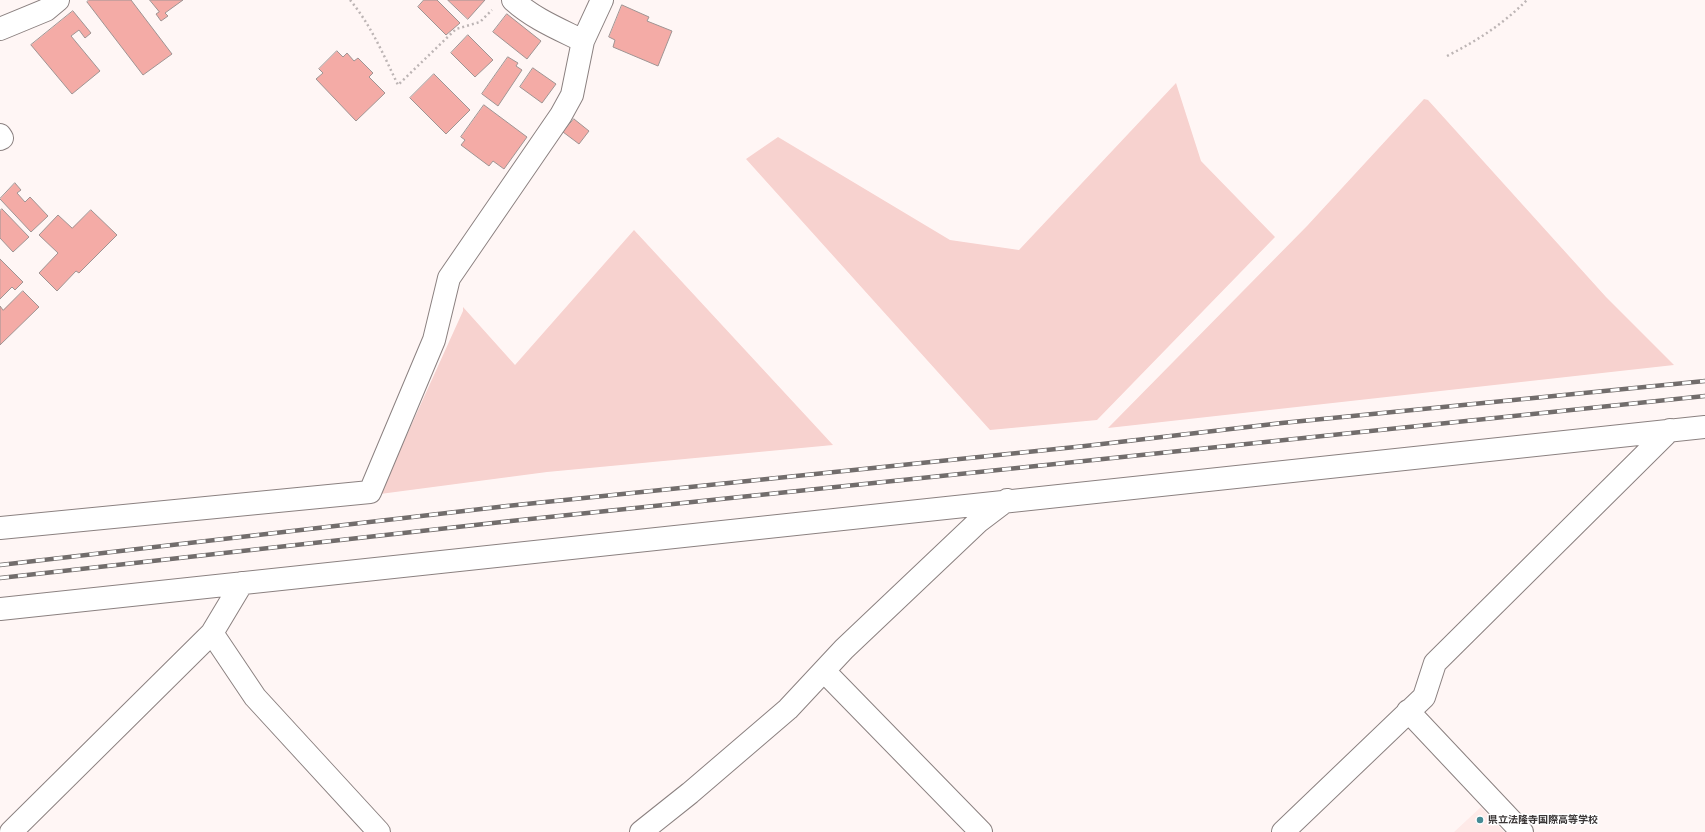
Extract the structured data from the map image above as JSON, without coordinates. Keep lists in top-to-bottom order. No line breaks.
{"places":["県立法隆寺国際高等学校"]}
